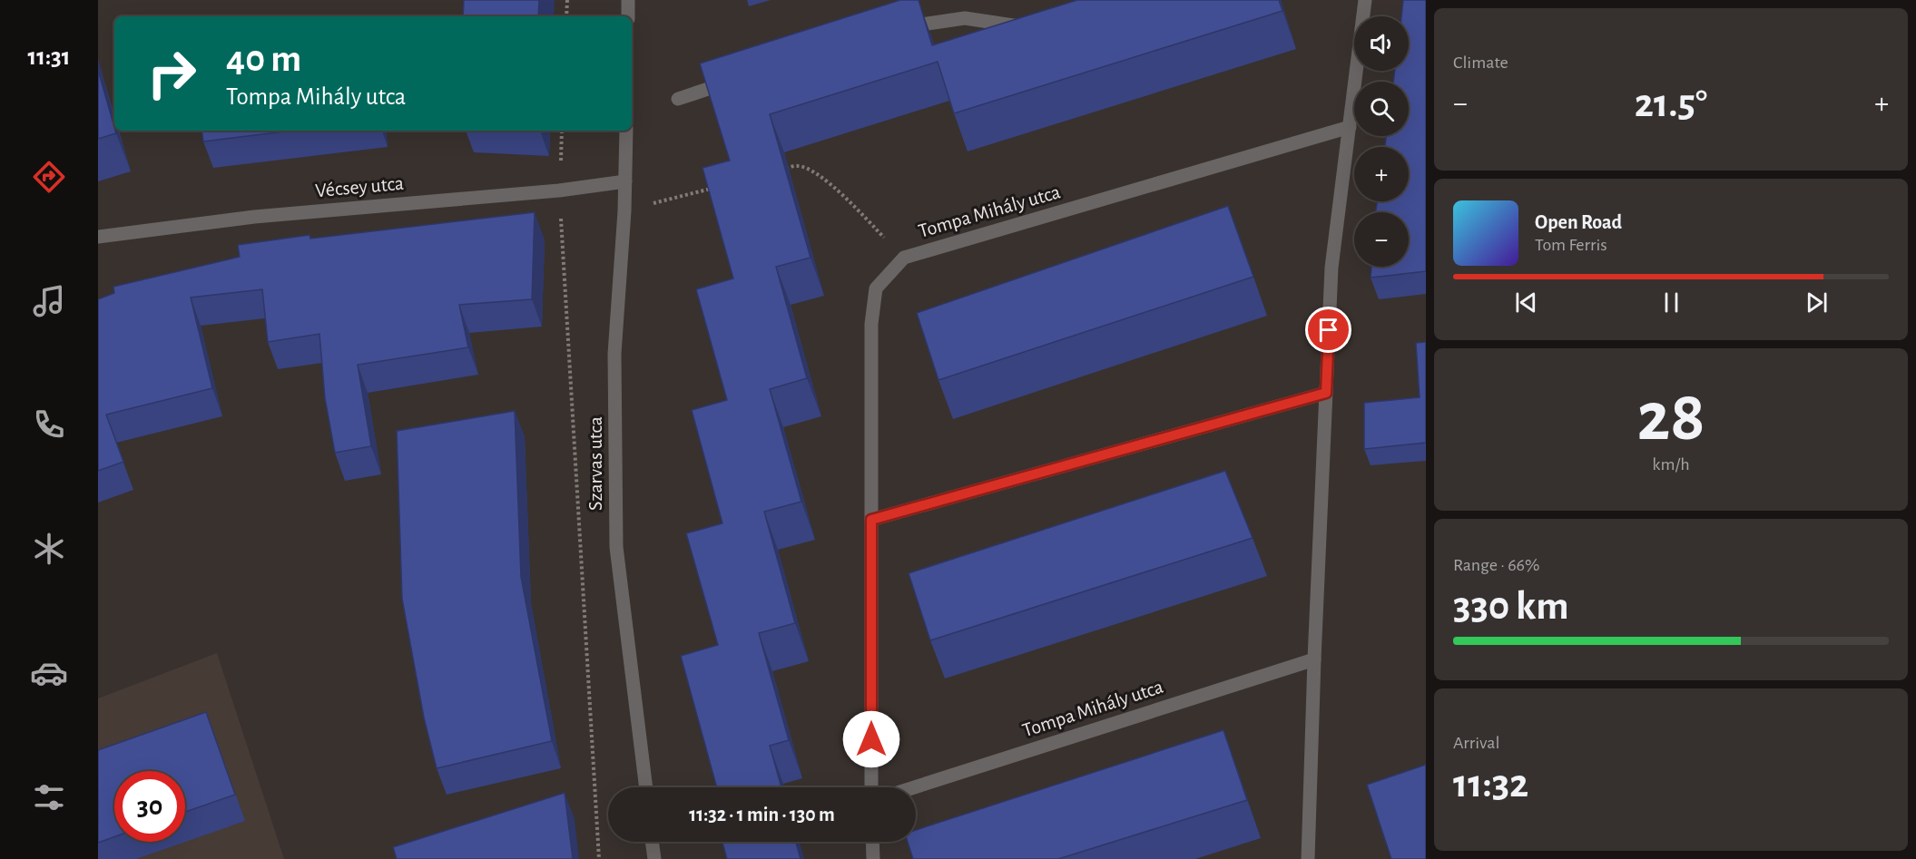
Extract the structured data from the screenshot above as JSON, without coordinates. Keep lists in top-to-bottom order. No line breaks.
{"streets":{"street":["Vécsey utca","Tompa Mihály utca","Szarvas utca"]},"crossings":[["Vécsey utca","Szarvas utca"]],"page":{"tabs":"11:31","tile":["Climate",["28","km/h"],["Range · 66%","330 km"],["Arrival","11:32"]],"map_buttons":["+","−"],"turn":["40 m","Tompa Mihály utca"],"heat":["−","21.5°","+"],"song":["Open Road","Tom Ferris"],"limit":"30","trip":"11:32 · 1 min · 130 m"}}
